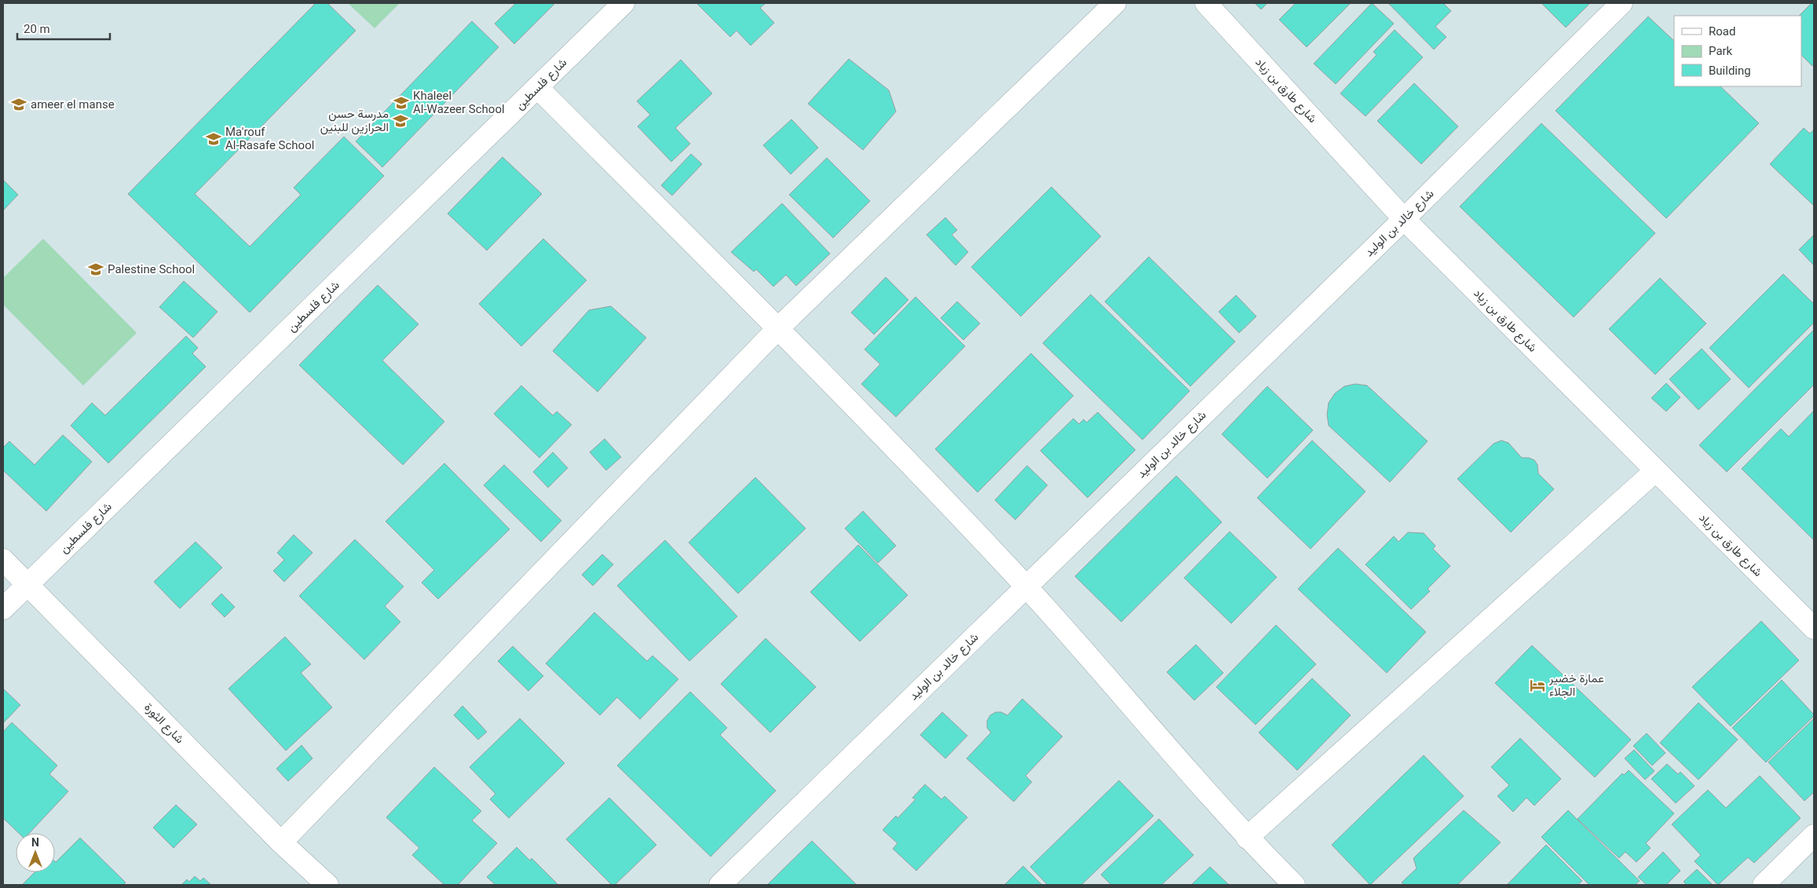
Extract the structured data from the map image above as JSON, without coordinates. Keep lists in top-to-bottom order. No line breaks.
{"streets":{"street":["شارع فلسطين","شارع طارق بن زياد","شارع خالد بن الوليد","شارع الثورة"]},"crossings":[["شارع فلسطين","شارع الثورة"],["شارع طارق بن زياد","شارع خالد بن الوليد"]],"places":{"school or university":["Khaleel Al-Wazeer School","ameer el manse","مدرسة حسن الحرازين للبنين","Ma'rouf Al-Rasafe School","Palestine School"],"hotel":["عمارة خضير الجلاء"]},"legend":["Road","Park","Building"],"scale_bar":"20 m","north":"top"}
